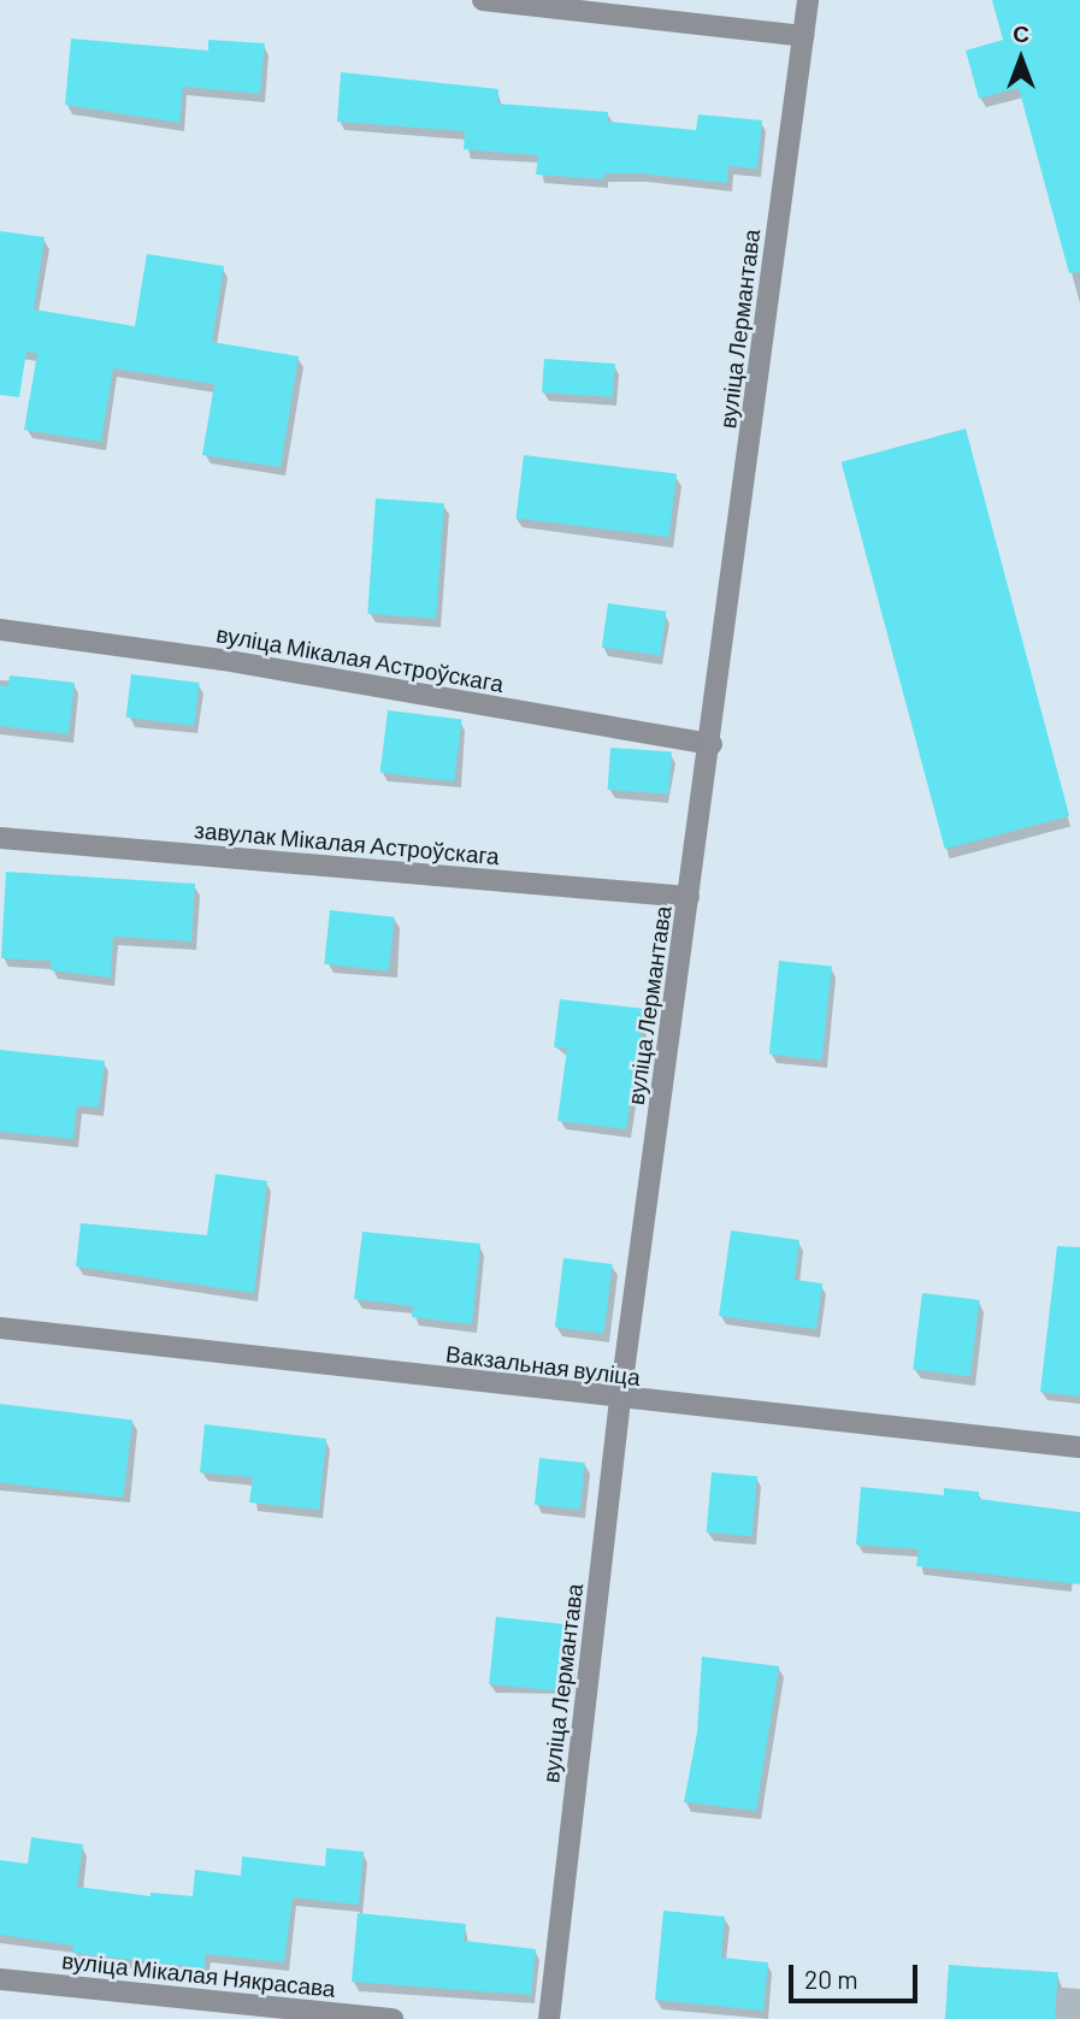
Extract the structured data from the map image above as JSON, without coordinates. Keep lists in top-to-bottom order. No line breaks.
{"streets":{"street":["вуліца Лермантава","вуліца Мікалая Астроўскага","завулак Мікалая Астроўскага","Вакзальная вуліца","вуліца Мікалая Някрасава"]},"crossings":[["вуліца Лермантава","вуліца Мікалая Астроўскага"],["вуліца Лермантава","завулак Мікалая Астроўскага"],["вуліца Лермантава","Вакзальная вуліца"]],"scale_bar":"20 m","north":"top"}
